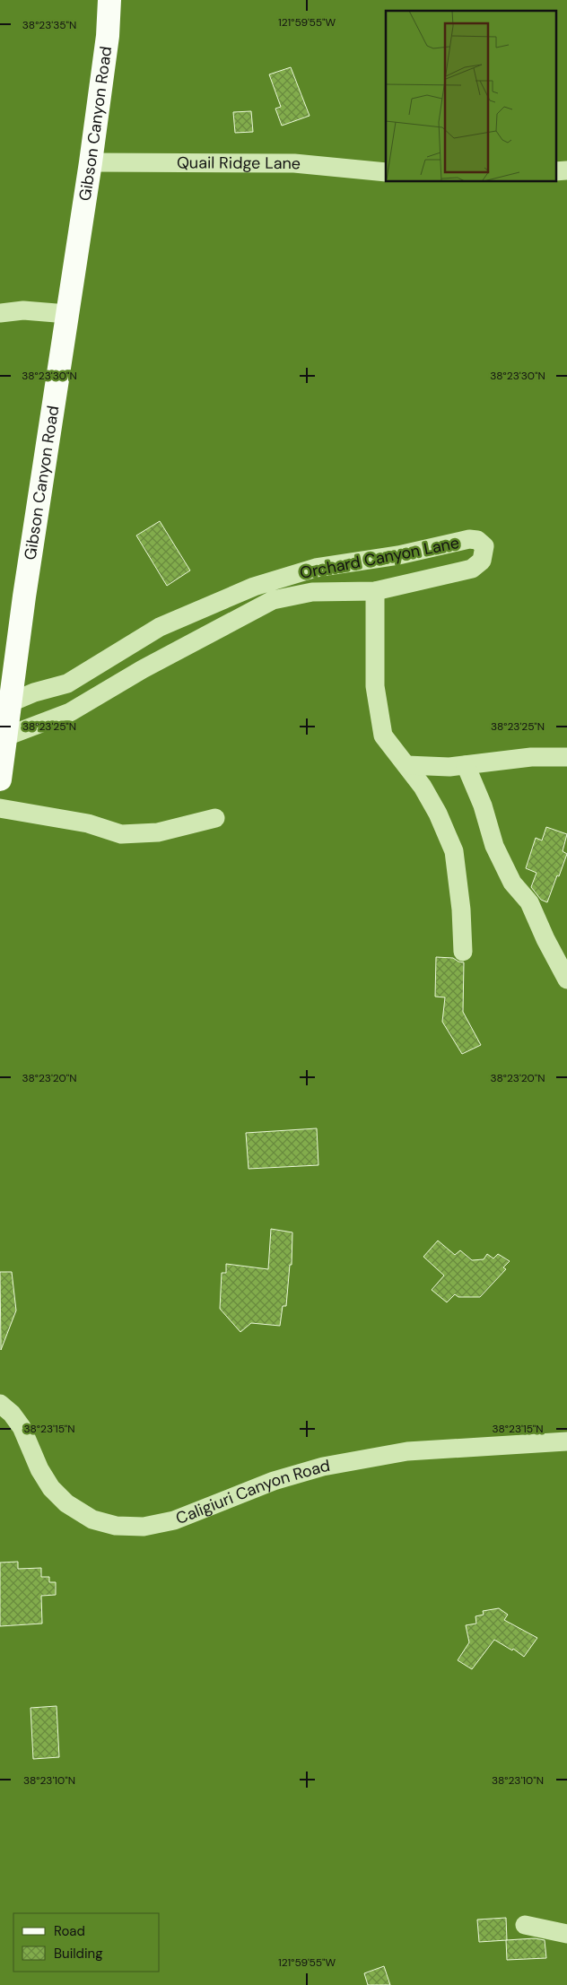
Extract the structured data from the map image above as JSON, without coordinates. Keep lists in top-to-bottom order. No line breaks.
{"streets":{"main road":["Gibson Canyon Road"],"street":["Quail Ridge Lane","Orchard Canyon Lane","Caligiuri Canyon Road"]},"crossings":[["Gibson Canyon Road","Quail Ridge Lane"],["Gibson Canyon Road","Orchard Canyon Lane"]],"legend":["Road","Building"],"coordinates":["121°59'55\"W","38°23'35\"N","38°23'30\"N","38°23'25\"N","38°23'20\"N","38°23'15\"N","38°23'10\"N"]}
